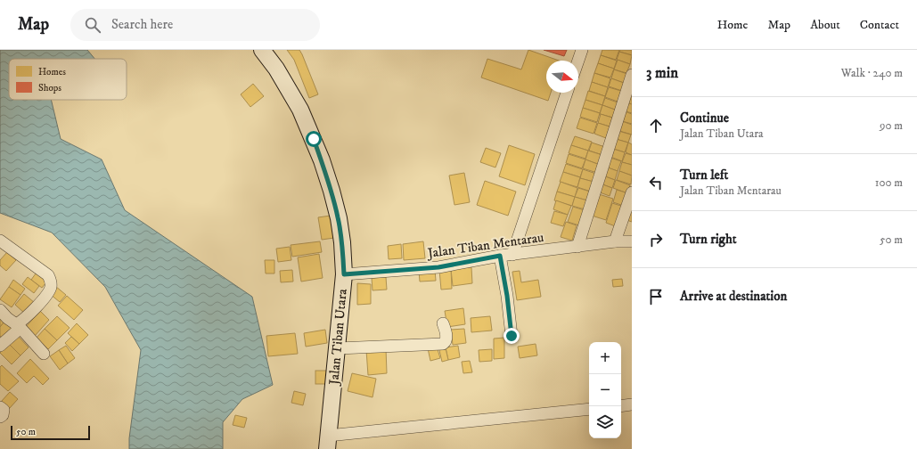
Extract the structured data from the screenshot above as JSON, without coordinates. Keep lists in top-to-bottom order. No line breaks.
{"streets":{"street":["Jalan Tiban Mentarau","Jalan Tiban Utara"]},"crossings":[["Jalan Tiban Mentarau","Jalan Tiban Utara"]],"legend":["Homes","Shops"],"scale_bar":"50 m","north":"right","page":{"header":"Map","search":"Search here","nav":["Home","Map","About","Contact"],"heading":["3 min","Walk · 240 m"],"list":[["Continue","Jalan Tiban Utara","90 m"],["Turn left","Jalan Tiban Mentarau","100 m"],["Turn right","50 m"],"Arrive at destination"],"map_buttons":["+","−"],"scale":"50 m"}}
